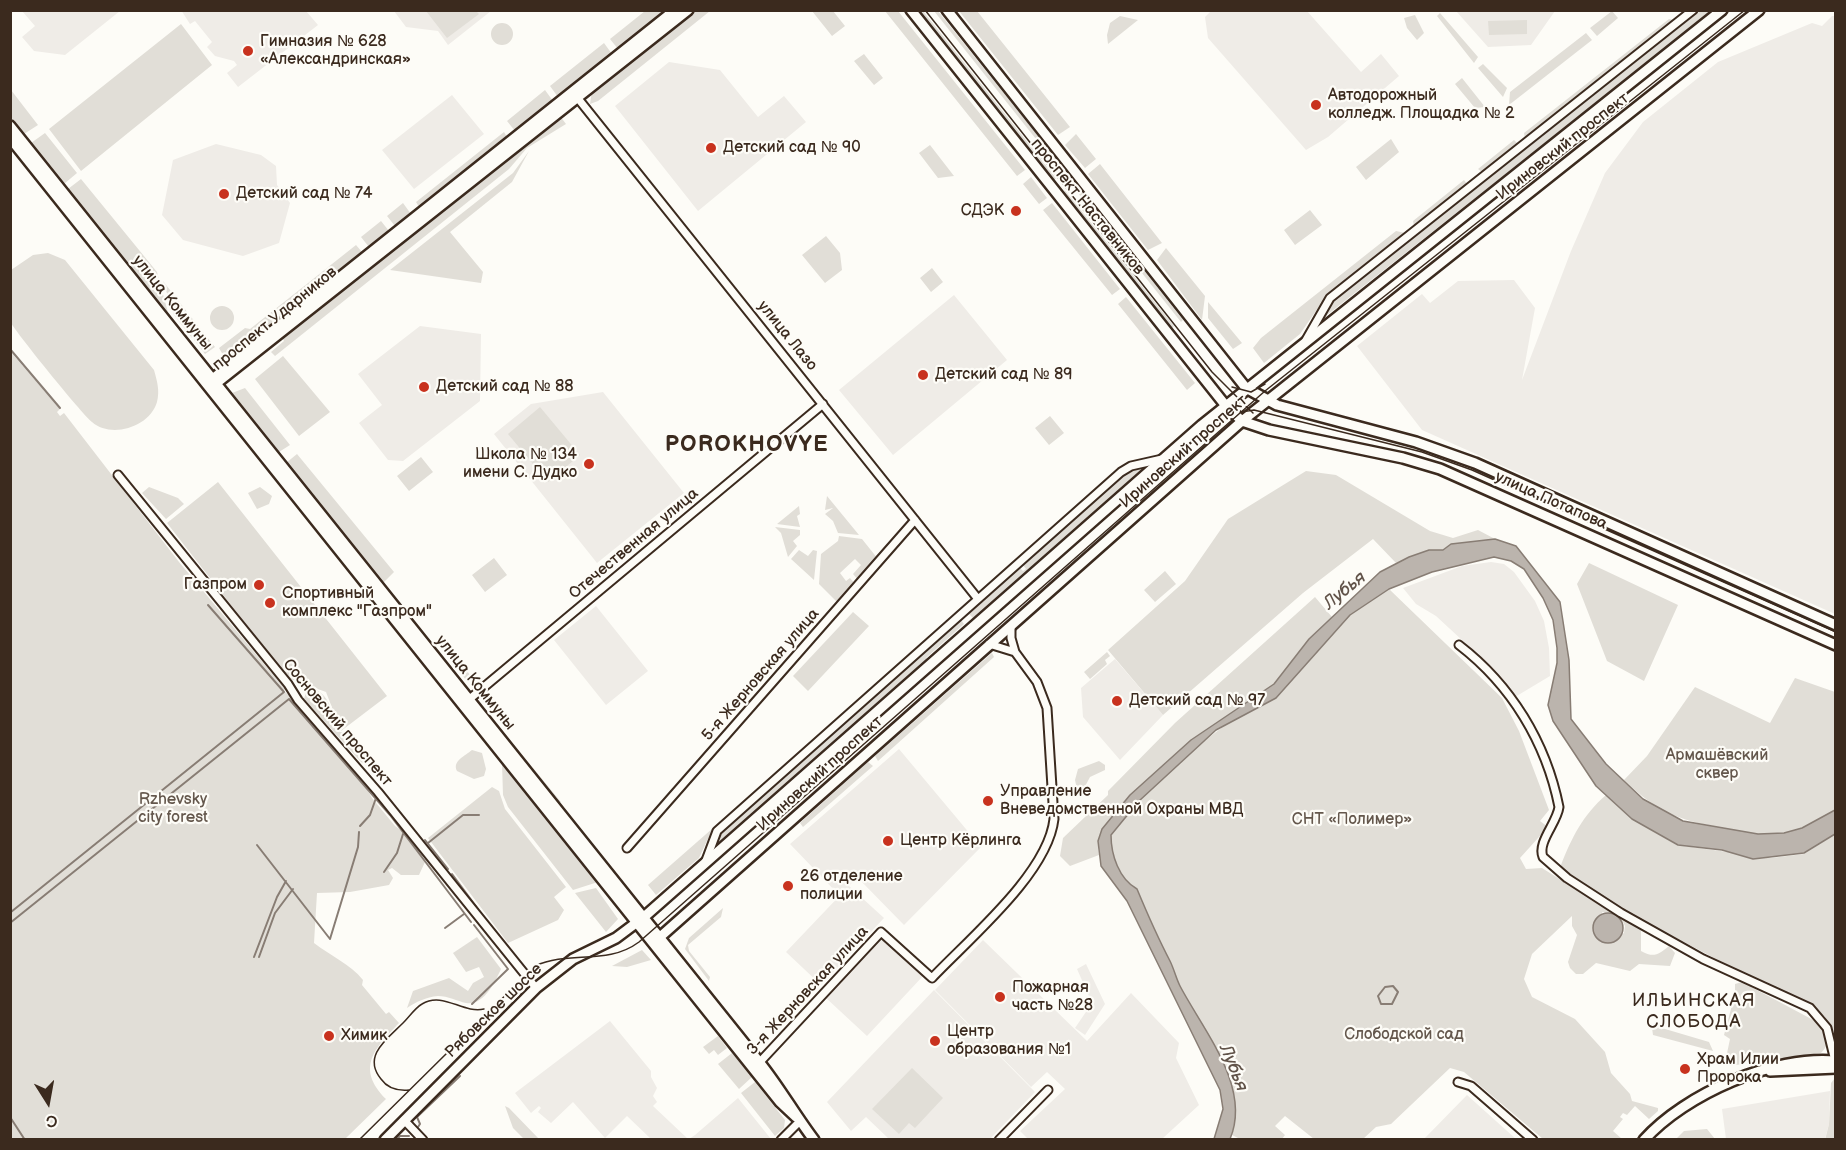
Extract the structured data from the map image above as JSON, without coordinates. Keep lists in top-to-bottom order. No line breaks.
{"streets":{"main road":["Ириновский проспект","проспект Наставников","улица Коммуны","проспект Ударников","улица Потапова","Рябовское шоссе"],"street":["улица Лазо","Отечественная улица","5-я Жерновская улица","Сосновский проспект","3-я Жерновская улица"]},"crossings":[["Ириновский проспект","проспект Наставников"],["Ириновский проспект","улица Коммуны"],["Ириновский проспект","улица Лазо"],["Ириновский проспект","улица Потапова"],["Ириновский проспект","Рябовское шоссе"],["проспект Наставников","улица Потапова"],["улица Коммуны","проспект Ударников"],["улица Коммуны","Отечественная улица"],["улица Коммуны","3-я Жерновская улица"],["улица Коммуны","Рябовское шоссе"],["проспект Ударников","улица Лазо"],["улица Лазо","Отечественная улица"],["улица Лазо","5-я Жерновская улица"],["Сосновский проспект","Рябовское шоссе"]],"districts":["POROKHOVYE","ИЛЬИНСКАЯ СЛОБОДА"],"water":["Лубья"],"parks":["Армашёвский сквер","Rzhevsky city forest","СНТ «Полимер»","Слободской сад"],"places":["Гимназия № 628 «Александринская»","Автодорожный колледж. Площадка № 2","Детский сад № 90","Детский сад № 74","СДЭК","Детский сад № 89","Детский сад № 88","Школа № 134 имени С. Дудко","Газпром","Cпортивный комплекс \"Газпром\"","Детский сад № 97","Управление Вневедомственной Охраны МВД","Центр Кёрлинга","26 отделение полиции","Пожарная часть №28","Химик","Центр образования №1","Храм Илии Пророка"],"north":"bottom"}
